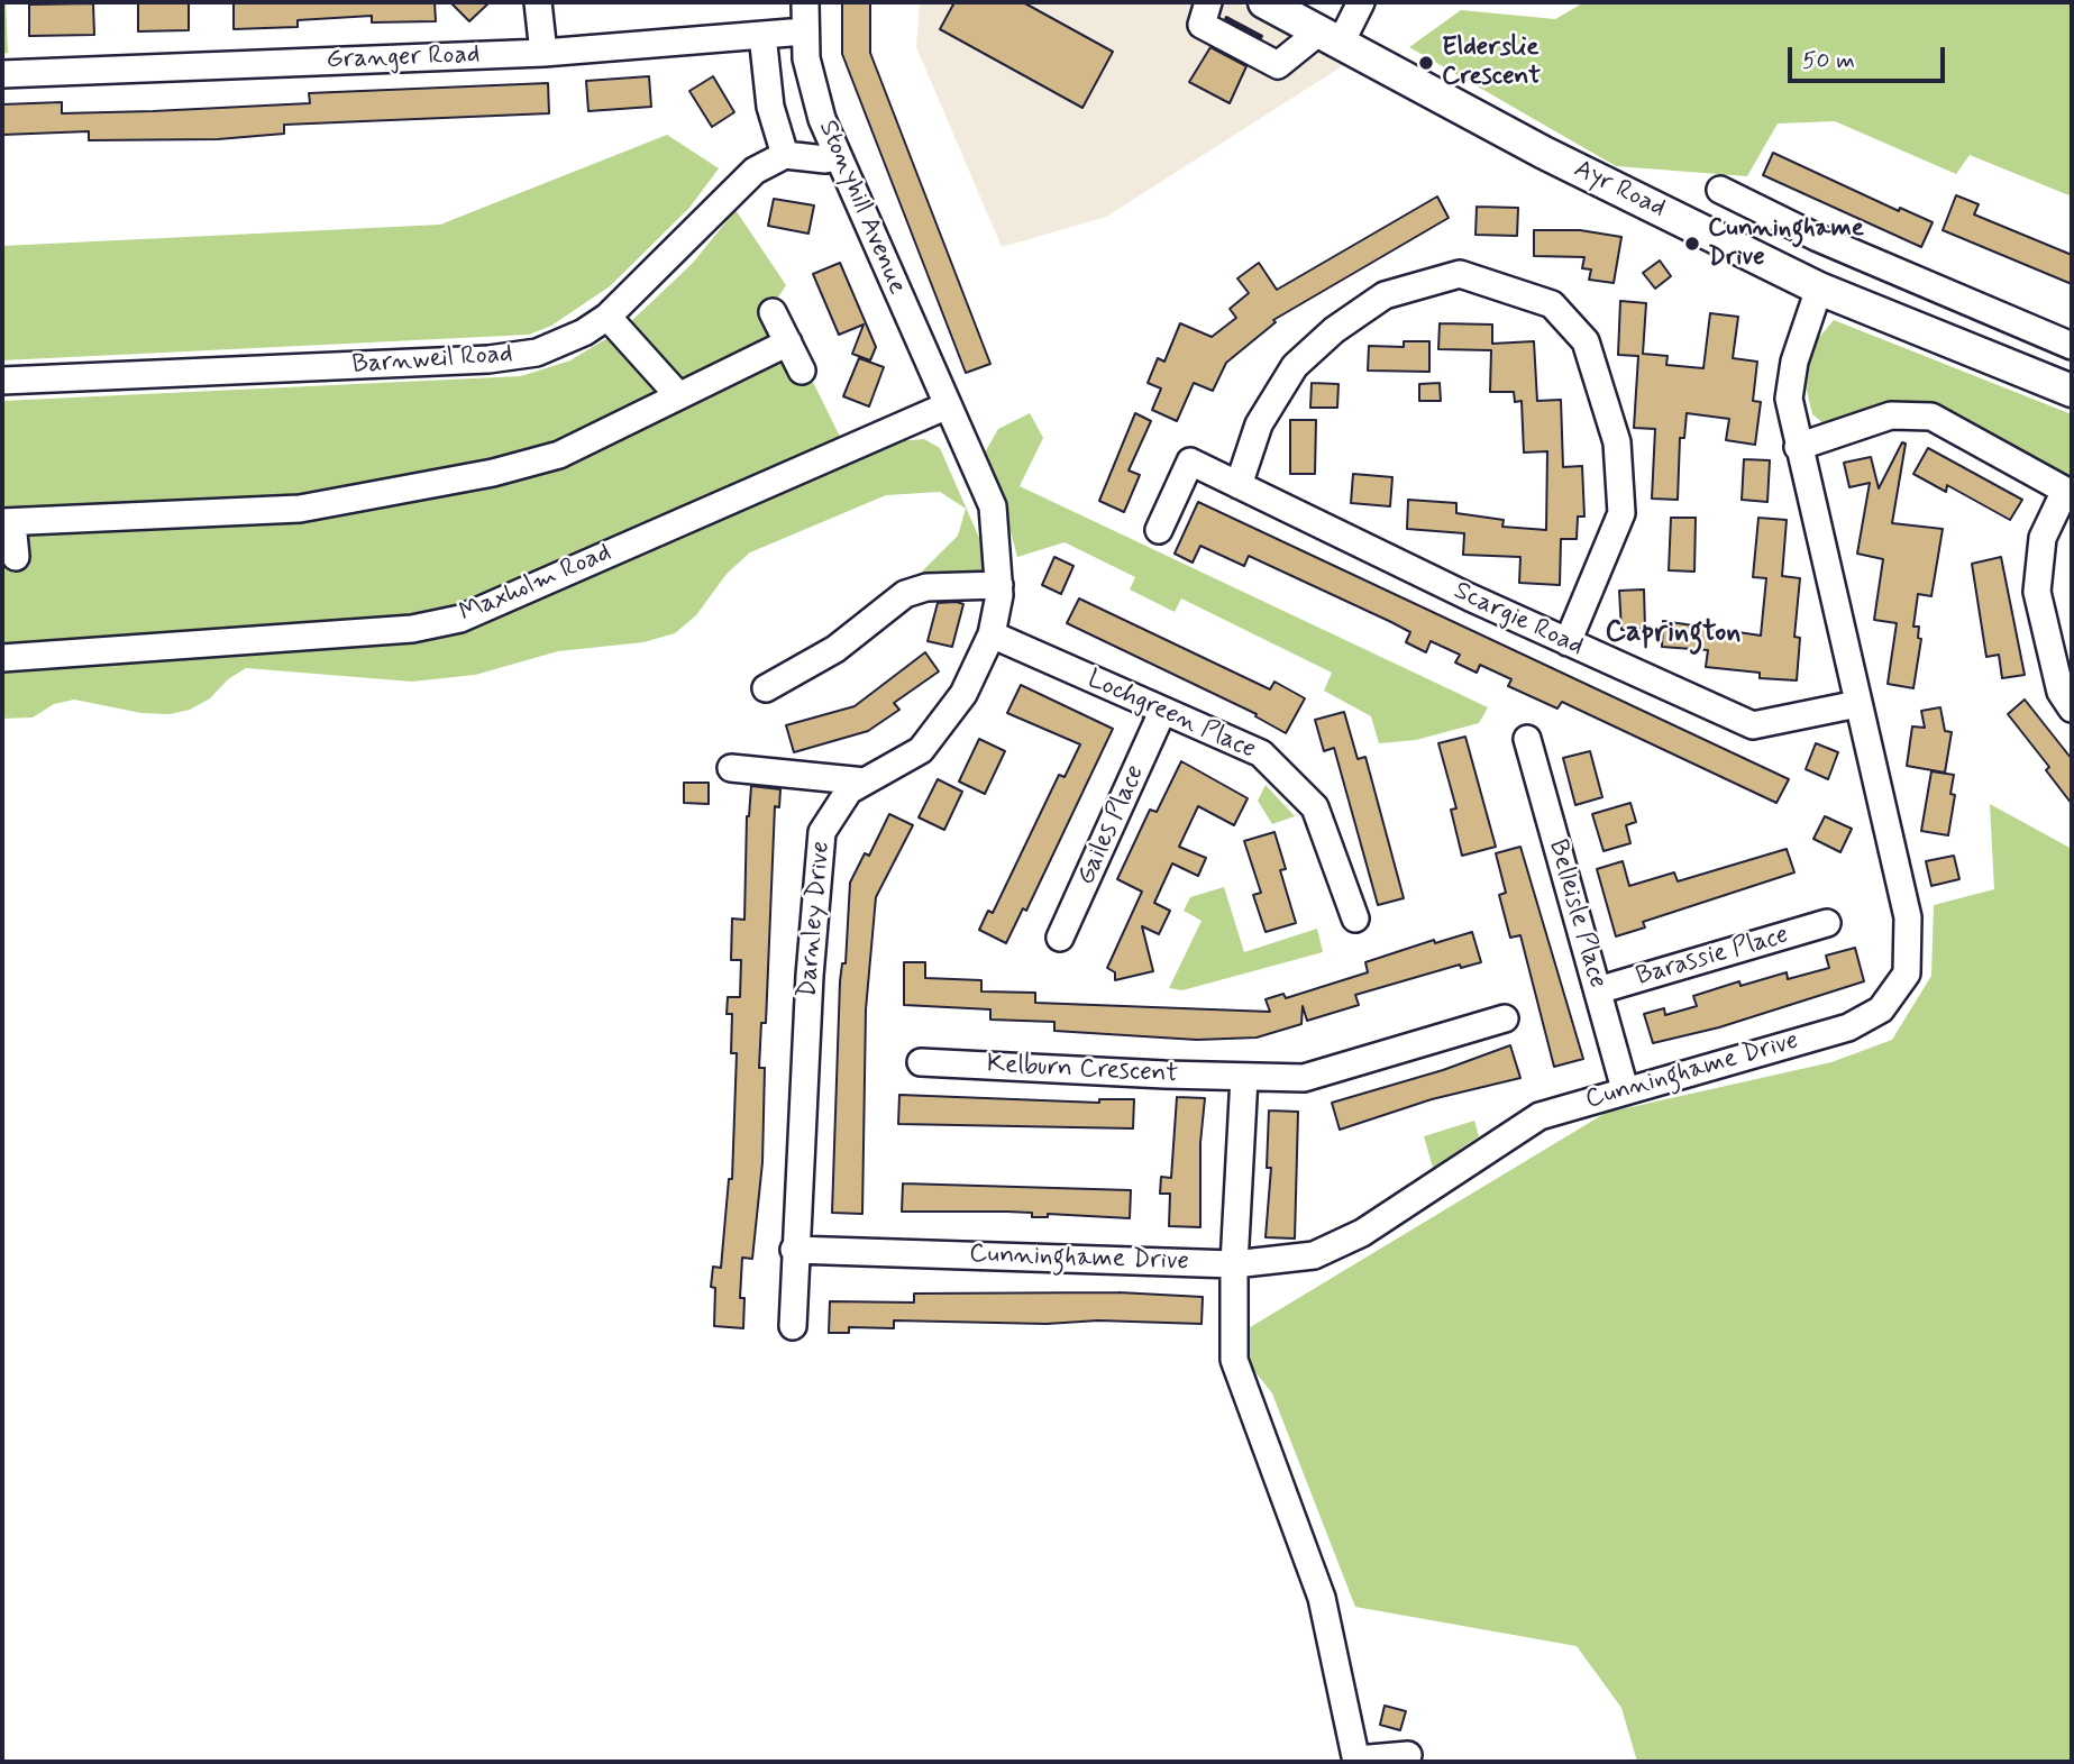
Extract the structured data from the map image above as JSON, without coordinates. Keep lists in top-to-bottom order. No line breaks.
{"streets":{"main road":["Ayr Road"],"street":["Granger Road","Stonyhill Avenue","Barnweil Road","Maxholm Road","Scargie Road","Lochgreen Place","Gailes Place","Belleisle Place","Darnley Drive","Barassie Place","Kelburn Crescent","Cunninghame Drive"]},"crossings":[["Granger Road","Stonyhill Avenue"],["Ayr Road","Cunninghame Drive"],["Stonyhill Avenue","Barnweil Road"],["Stonyhill Avenue","Maxholm Road"],["Stonyhill Avenue","Darnley Drive"],["Maxholm Road","Darnley Drive"],["Scargie Road","Cunninghame Drive"],["Lochgreen Place","Gailes Place"],["Lochgreen Place","Darnley Drive"],["Belleisle Place","Barassie Place"],["Belleisle Place","Cunninghame Drive"],["Darnley Drive","Cunninghame Drive"]],"districts":["Caprington"],"places":["Elderslie Crescent","Cunninghame Drive"],"scale_bar":"50 m"}
